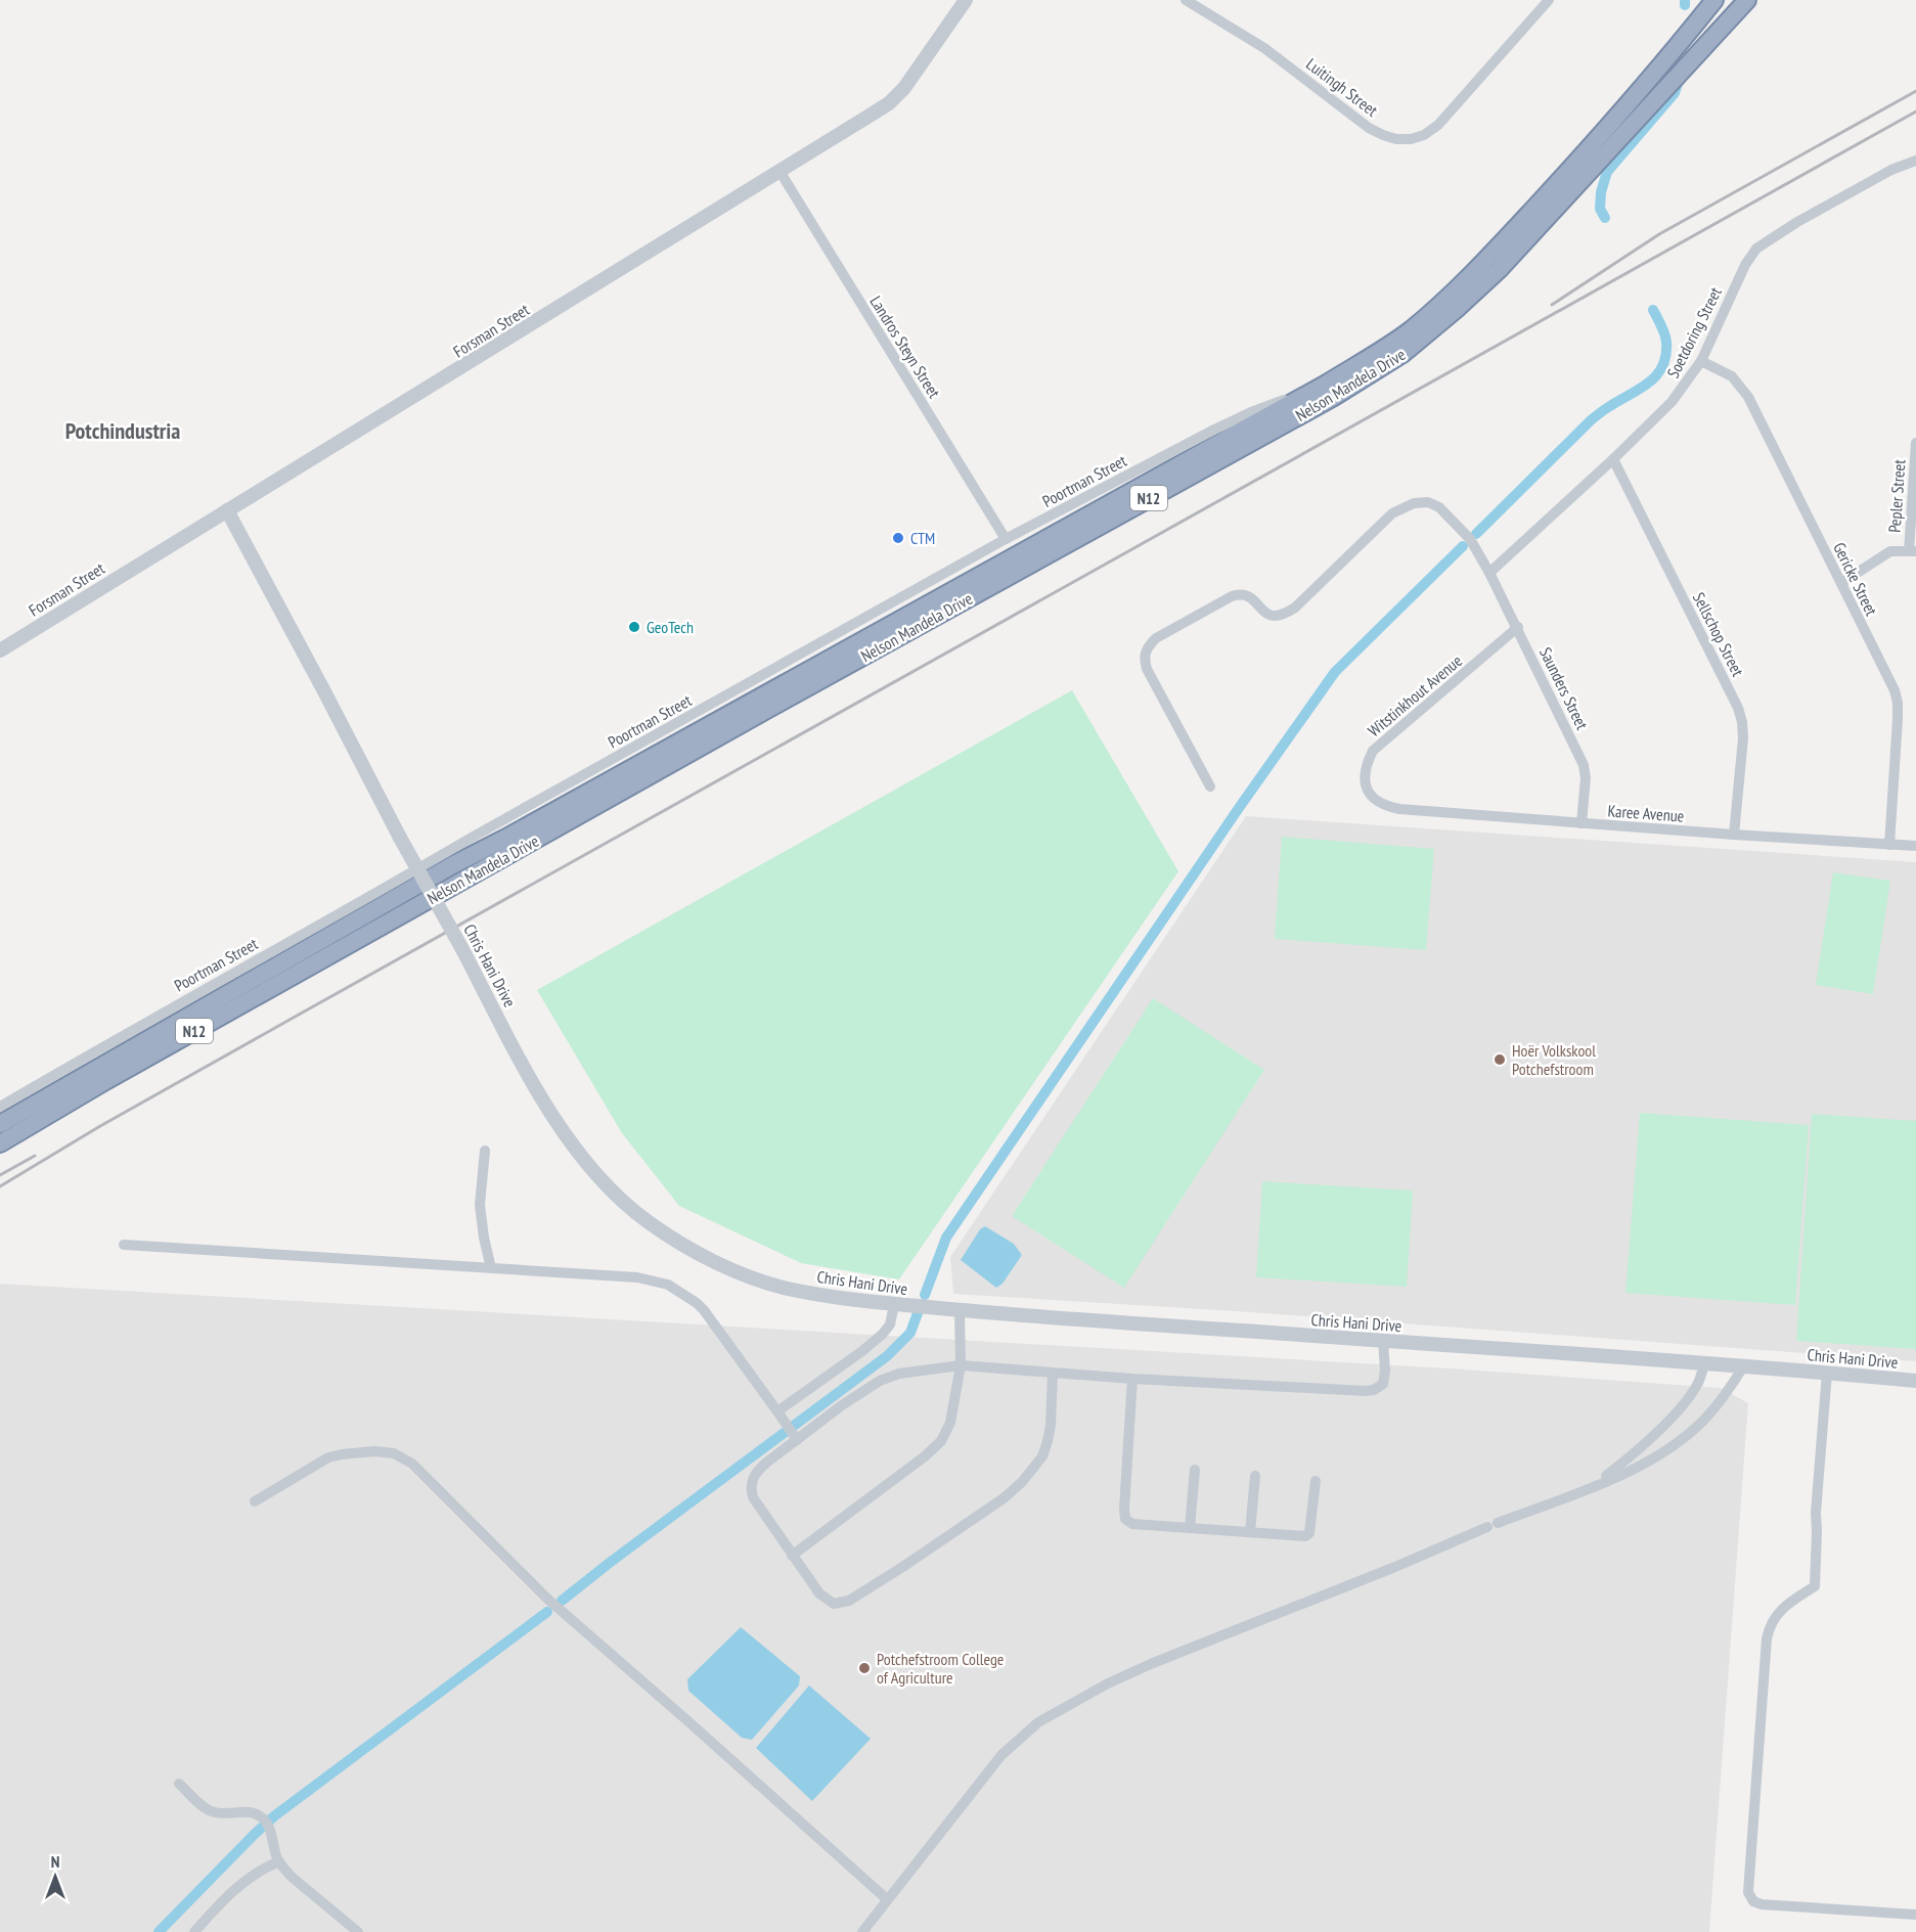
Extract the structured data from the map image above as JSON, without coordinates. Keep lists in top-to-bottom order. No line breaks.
{"streets":{"highway":["Nelson Mandela Drive","N12"],"street":["Luitingh Street","Forsman Street","Soetdoring Street","Landros Steyn Street","Poortman Street","Pepler Street","Gericke Street","Sellschop Street","Saunders Street","Witstinkhout Avenue","Karee Avenue","Chris Hani Drive"]},"crossings":[["Forsman Street","Landros Steyn Street"],["Forsman Street","Chris Hani Drive"],["Soetdoring Street","Gericke Street"],["Soetdoring Street","Sellschop Street"],["Soetdoring Street","Saunders Street"],["Landros Steyn Street","Poortman Street"],["Nelson Mandela Drive","Poortman Street"],["Gericke Street","Karee Avenue"],["Sellschop Street","Karee Avenue"],["Saunders Street","Witstinkhout Avenue"],["Saunders Street","Karee Avenue"],["Witstinkhout Avenue","Karee Avenue"]],"districts":["Potchindustria"],"places":["CTM","GeoTech","Hoër Volkskool Potchefstroom","Potchefstroom College of Agriculture"],"north":"top"}
